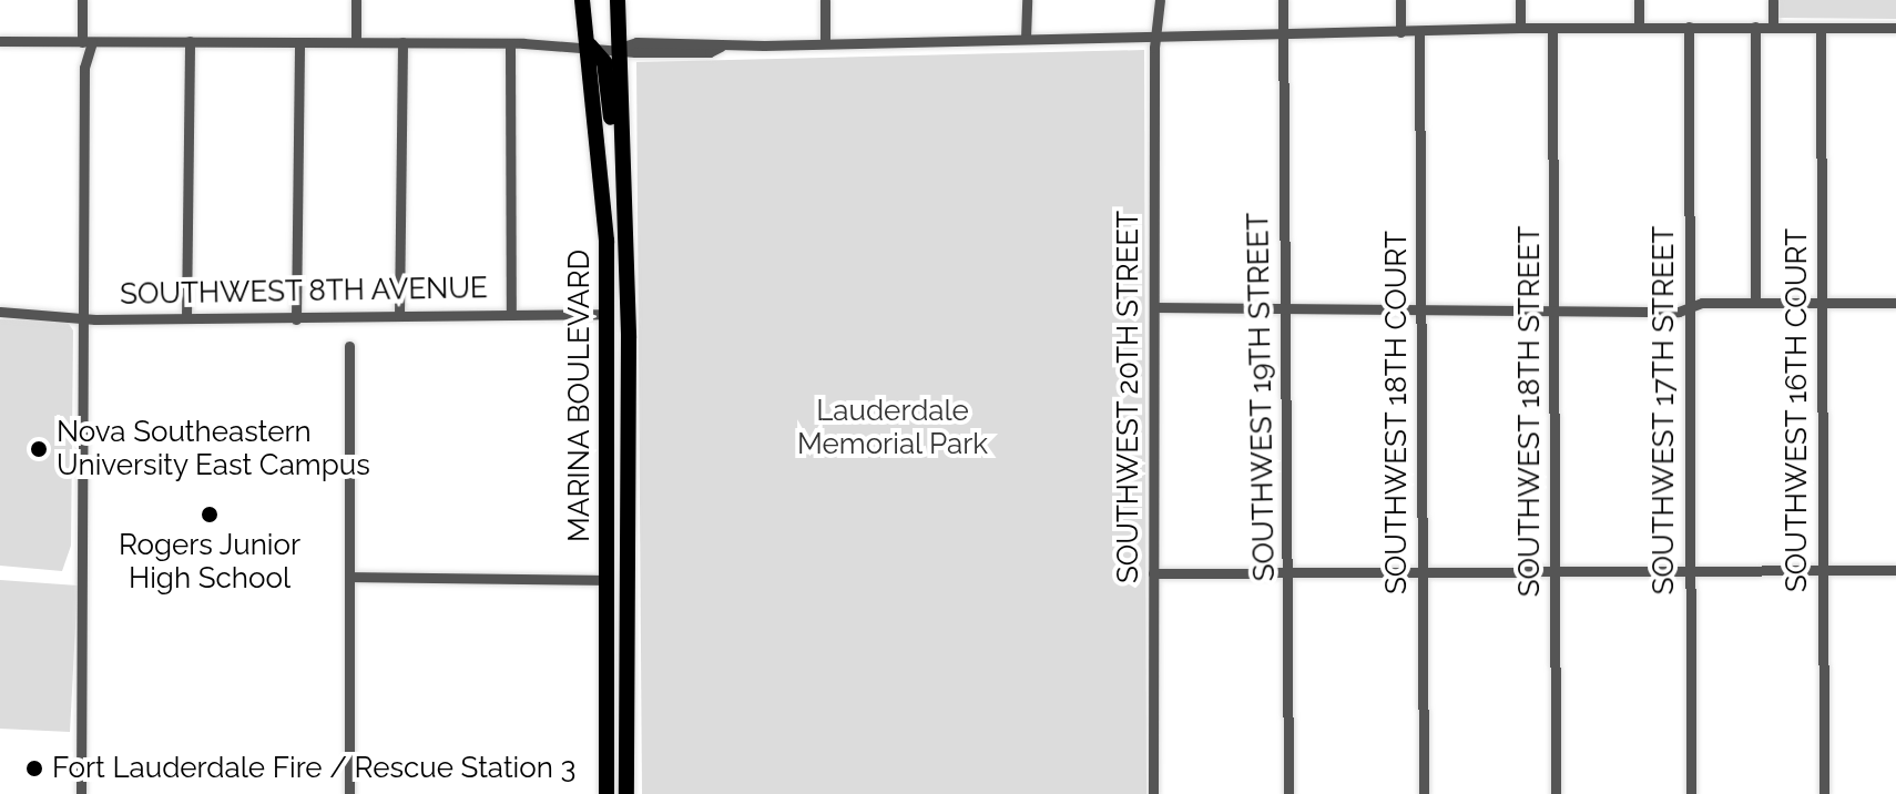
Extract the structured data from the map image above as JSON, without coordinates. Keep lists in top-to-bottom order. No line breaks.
{"streets":{"main road":["MARINA BOULEVARD"],"street":["SOUTHWEST 8TH AVENUE","SOUTHWEST 20TH STREET","SOUTHWEST 19TH STREET","SOUTHWEST 17TH STREET","SOUTHWEST 16TH COURT","SOUTHWEST 18TH STREET","SOUTHWEST 18TH COURT"]},"crossings":[["SOUTHWEST 8TH AVENUE","MARINA BOULEVARD"]],"parks":["Lauderdale Memorial Park"],"places":["Nova Southeastern University East Campus","Rogers Junior High School","Fort Lauderdale Fire / Rescue Station 3"]}
